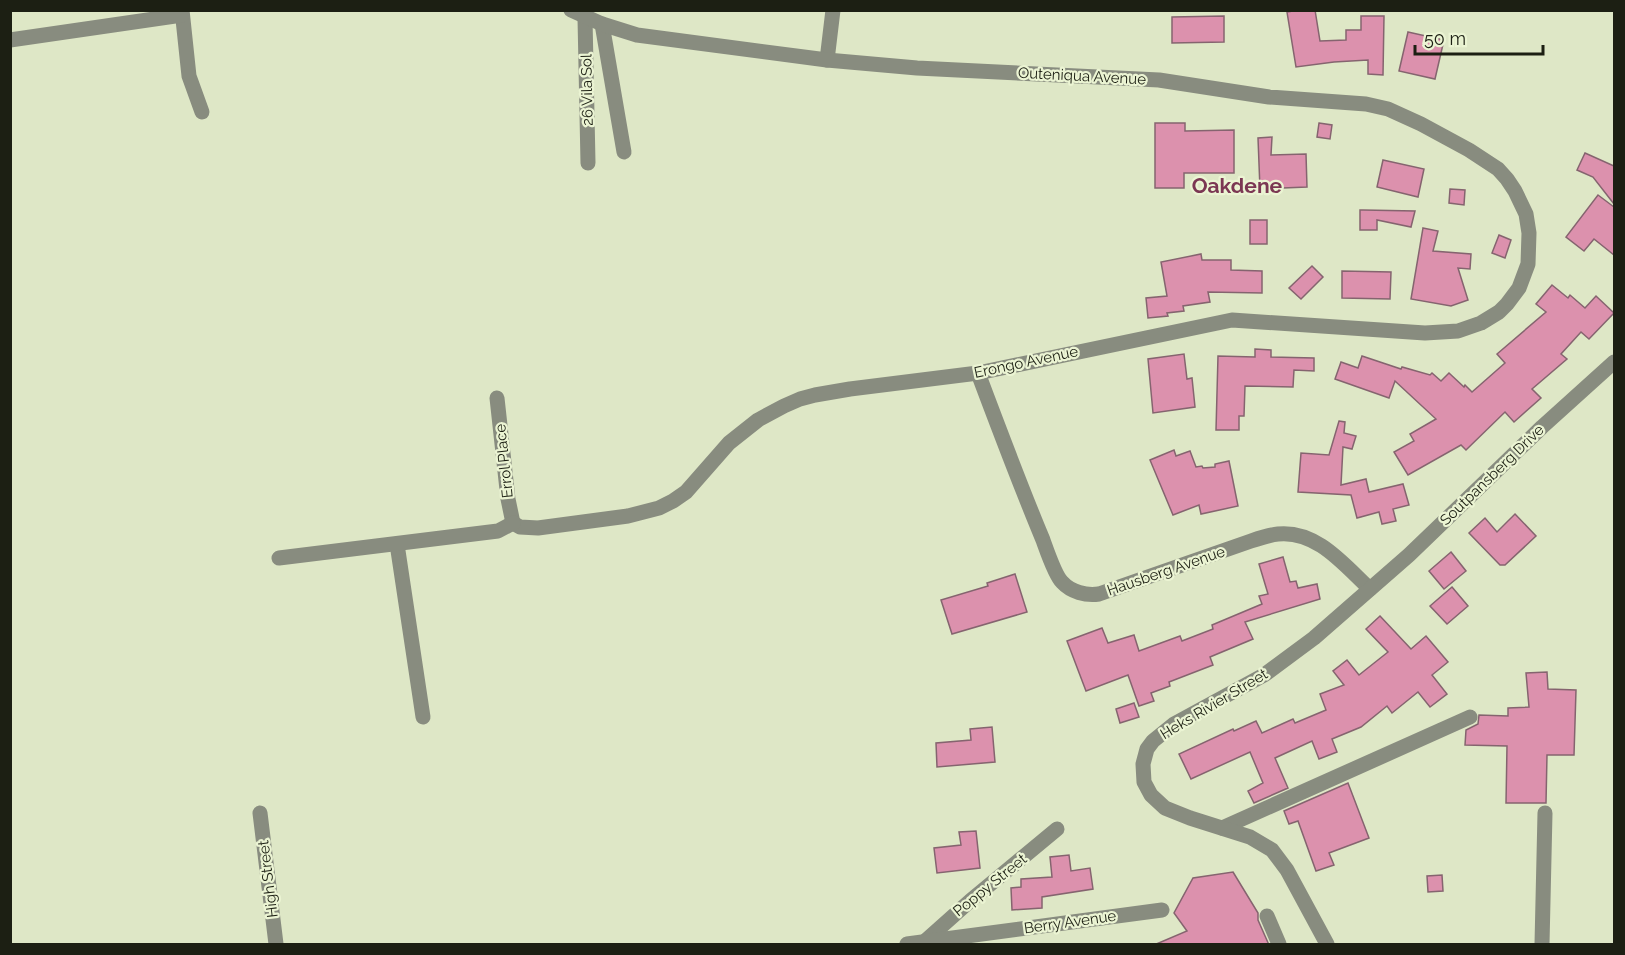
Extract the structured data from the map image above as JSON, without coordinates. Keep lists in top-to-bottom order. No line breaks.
{"streets":{"street":["Outeniqua Avenue","26 Vila Sol","Erongo Avenue","Errol Place","Soutpansberg Drive","Hausberg Avenue","Heks Rivier Street","High Street","Poppy Street","Berry Avenue"]},"crossings":[["Outeniqua Avenue","26 Vila Sol"],["Outeniqua Avenue","Erongo Avenue"],["Erongo Avenue","Errol Place"],["Erongo Avenue","Hausberg Avenue"],["Soutpansberg Drive","Hausberg Avenue"],["Soutpansberg Drive","Heks Rivier Street"],["Hausberg Avenue","Heks Rivier Street"],["Poppy Street","Berry Avenue"]],"districts":["Oakdene"],"scale_bar":"50 m"}
